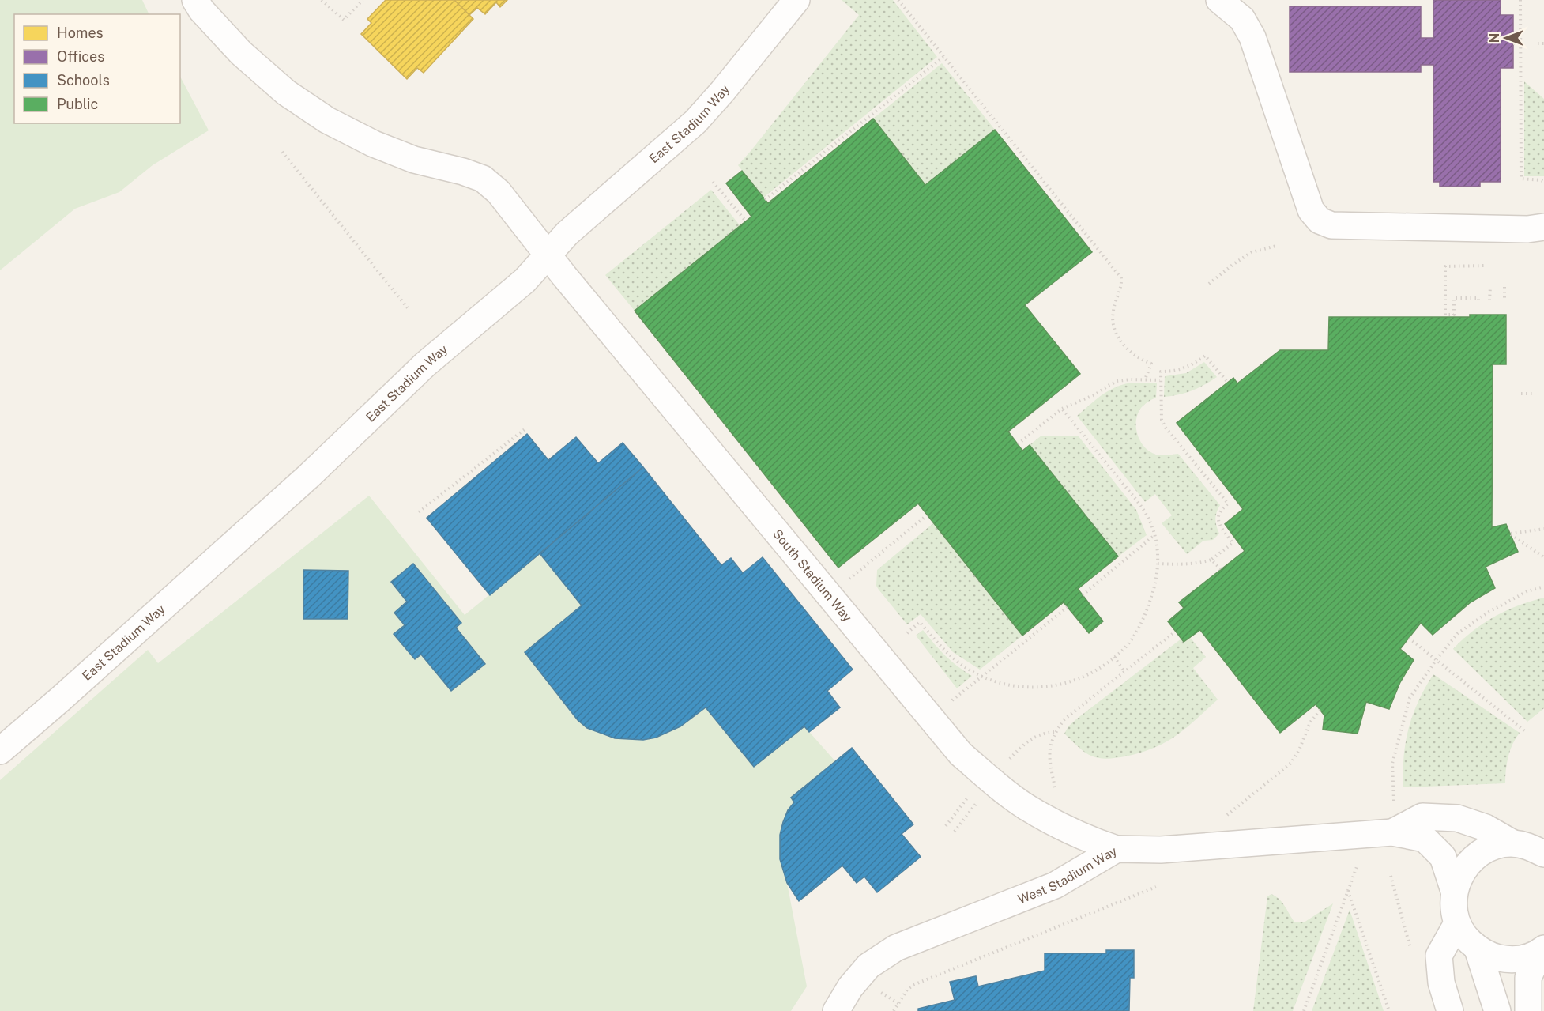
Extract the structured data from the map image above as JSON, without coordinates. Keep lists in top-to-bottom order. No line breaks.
{"streets":{"street":["East Stadium Way","South Stadium Way","West Stadium Way"]},"crossings":[["East Stadium Way","South Stadium Way"],["South Stadium Way","West Stadium Way"]],"legend":["Homes","Offices","Schools","Public"],"north":"left"}
